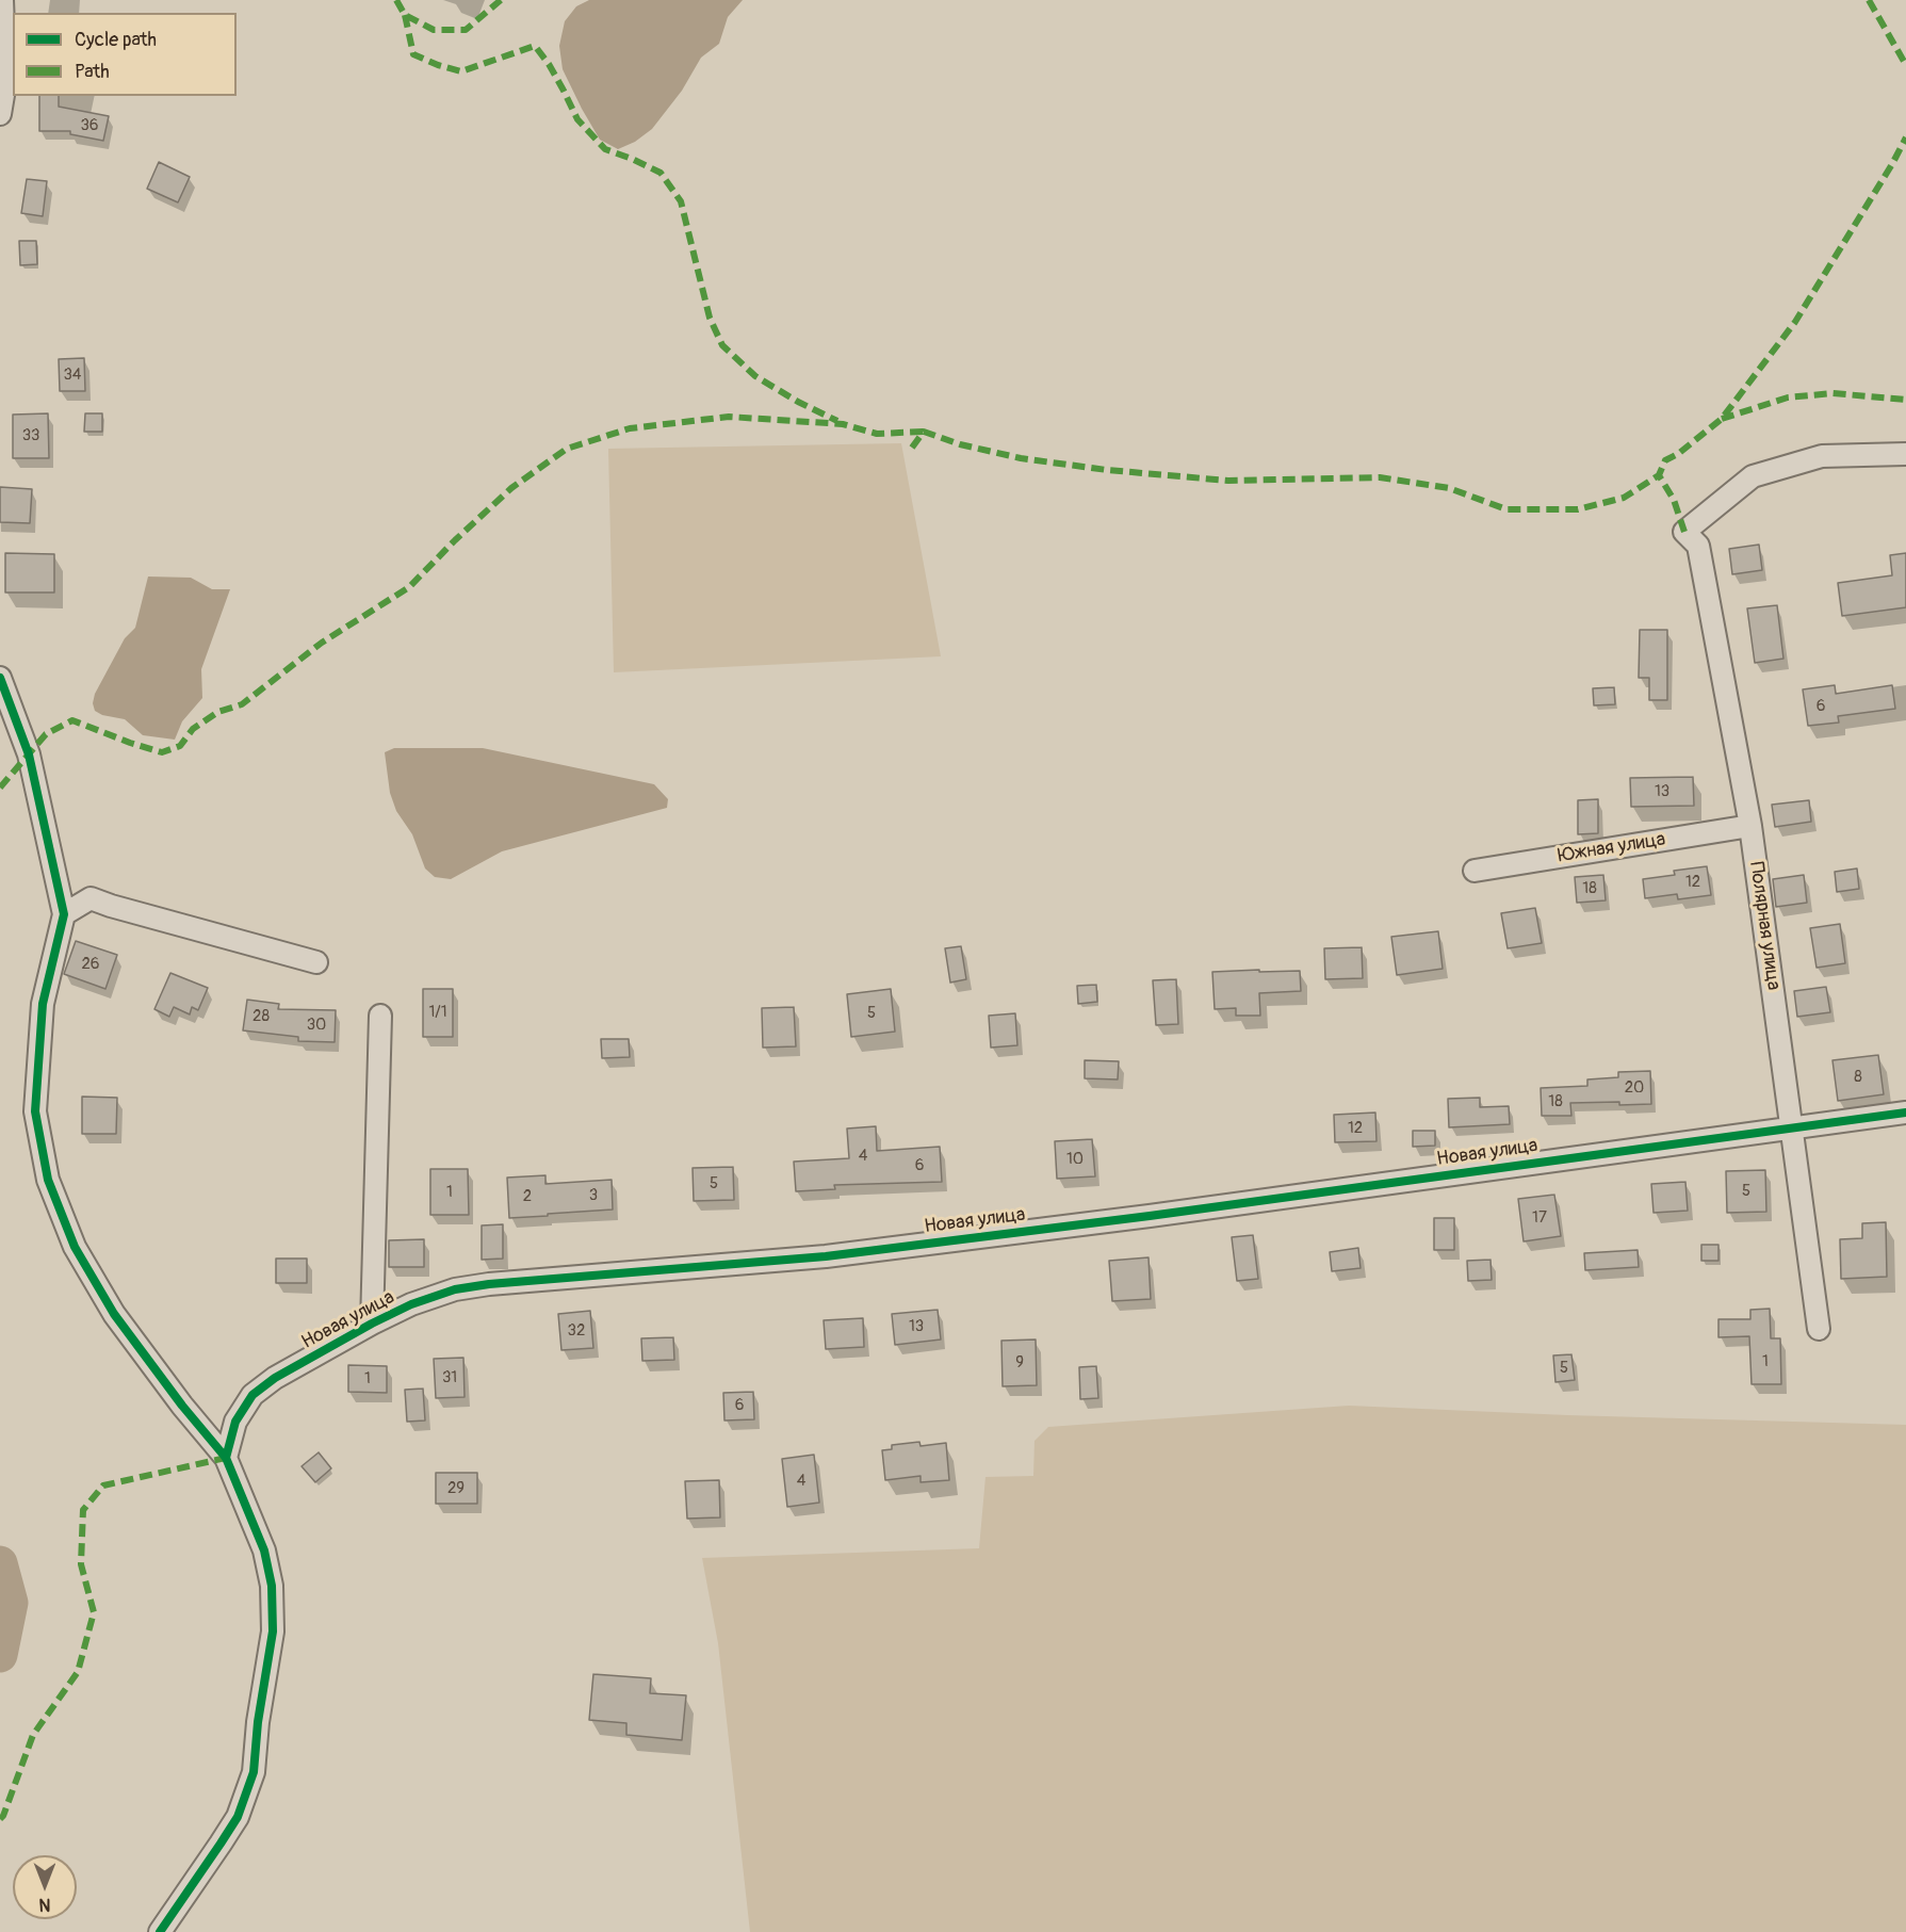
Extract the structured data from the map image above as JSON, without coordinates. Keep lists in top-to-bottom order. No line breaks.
{"streets":{"street":["Южная улица","Полярная улица","Новая улица"]},"crossings":[["Южная улица","Полярная улица"],["Полярная улица","Новая улица"]],"house_numbers":["36","34","33","6","13","12","18","26","1/1","5","28","30","8","20","18","12","4","10","6","5","5","1","3","2","17","13","32","1","9","5","31","1","6","4","29"],"legend":["Cycle path","Path"],"north":"bottom"}
